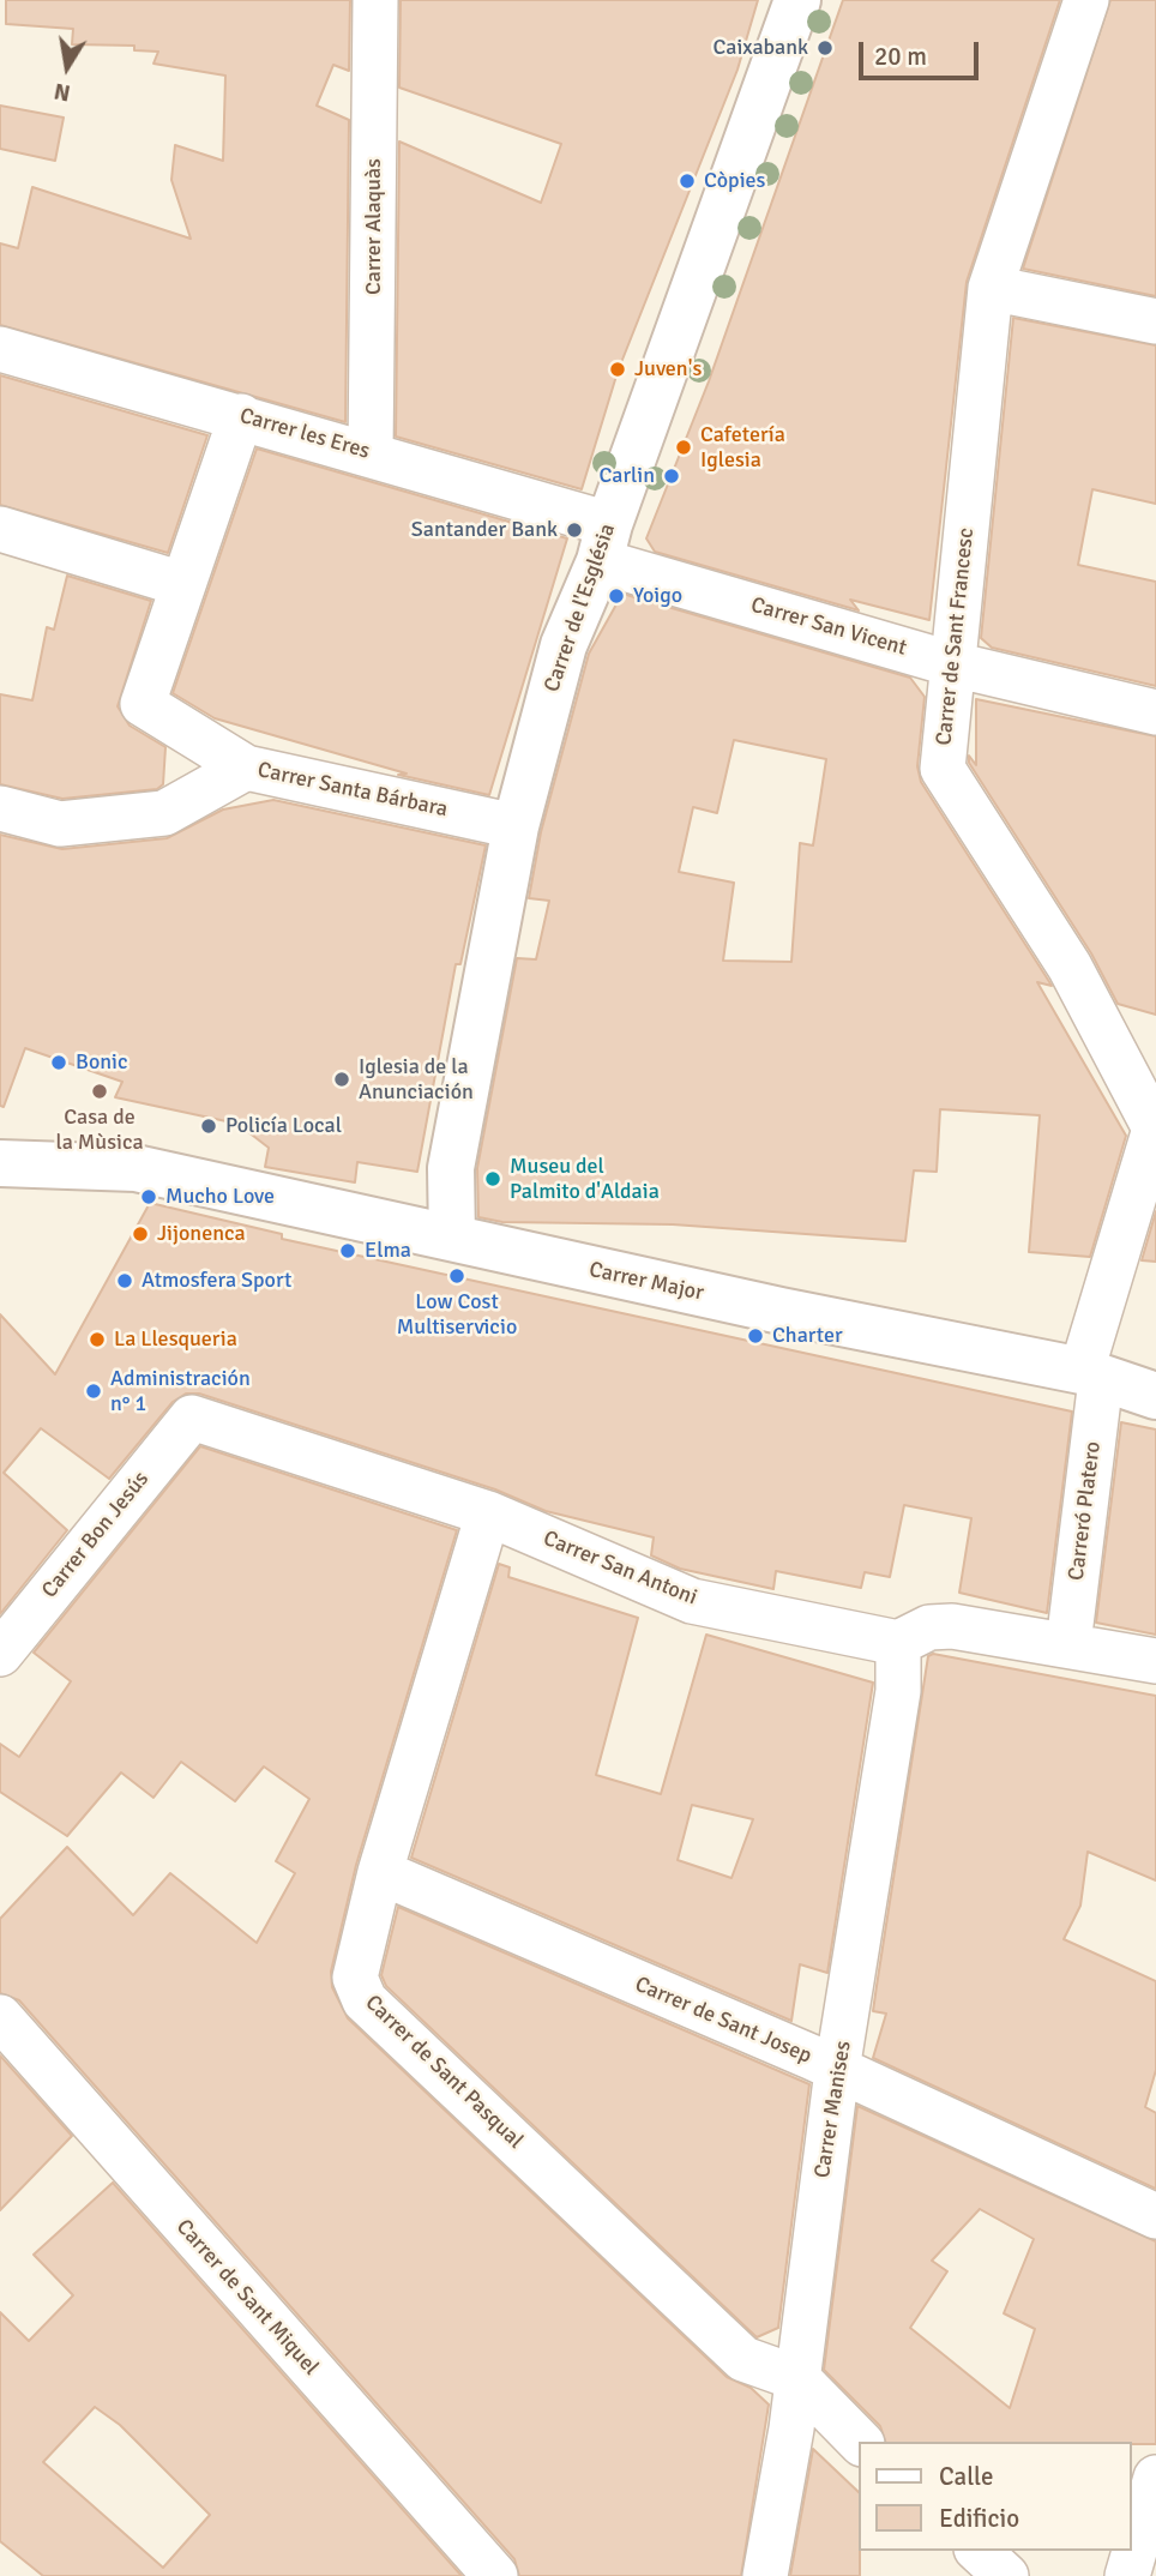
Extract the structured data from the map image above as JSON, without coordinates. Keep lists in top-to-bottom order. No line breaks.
{"streets":{"street":["Carrer Alaquàs","Carrer les Eres","Carrer de l'Església","Carrer San Vicent","Carrer de Sant Francesc","Carrer Santa Bárbara","Carrer Major","Carreró Platero","Carrer Bon Jesús","Carrer San Antoni","Carrer de Sant Josep","Carrer de Sant Pasqual","Carrer Manises","Carrer de Sant Miquel"]},"crossings":[["Carrer Alaquàs","Carrer les Eres"],["Carrer les Eres","Carrer de l'Església"],["Carrer les Eres","Carrer San Vicent"],["Carrer de l'Església","Carrer San Vicent"],["Carrer de l'Església","Carrer Santa Bárbara"],["Carrer de l'Església","Carrer Major"],["Carrer San Vicent","Carrer de Sant Francesc"],["Carrer de Sant Francesc","Carrer Major"],["Carrer de Sant Francesc","Carreró Platero"],["Carrer Major","Carreró Platero"],["Carrer Bon Jesús","Carrer San Antoni"],["Carrer San Antoni","Carrer de Sant Pasqual"],["Carrer San Antoni","Carrer Manises"],["Carrer de Sant Josep","Carrer de Sant Pasqual"],["Carrer de Sant Josep","Carrer Manises"],["Carrer de Sant Pasqual","Carrer Manises"]],"places":["Caixabank","Còpies","Juven's","Cafetería Iglesia","Carlin","Santander Bank","Yoigo","Bonic","Iglesia de la Anunciación","Casa de la Mùsica","Policía Local","Museu del Palmito d'Aldaia","Mucho Love","Jijonenca","Elma","Low Cost Multiservicio","Atmosfera Sport","Charter","La Llesqueria","Administración n° 1"],"legend":["Calle","Edificio"],"scale_bar":"20 m","north":"bottom"}
